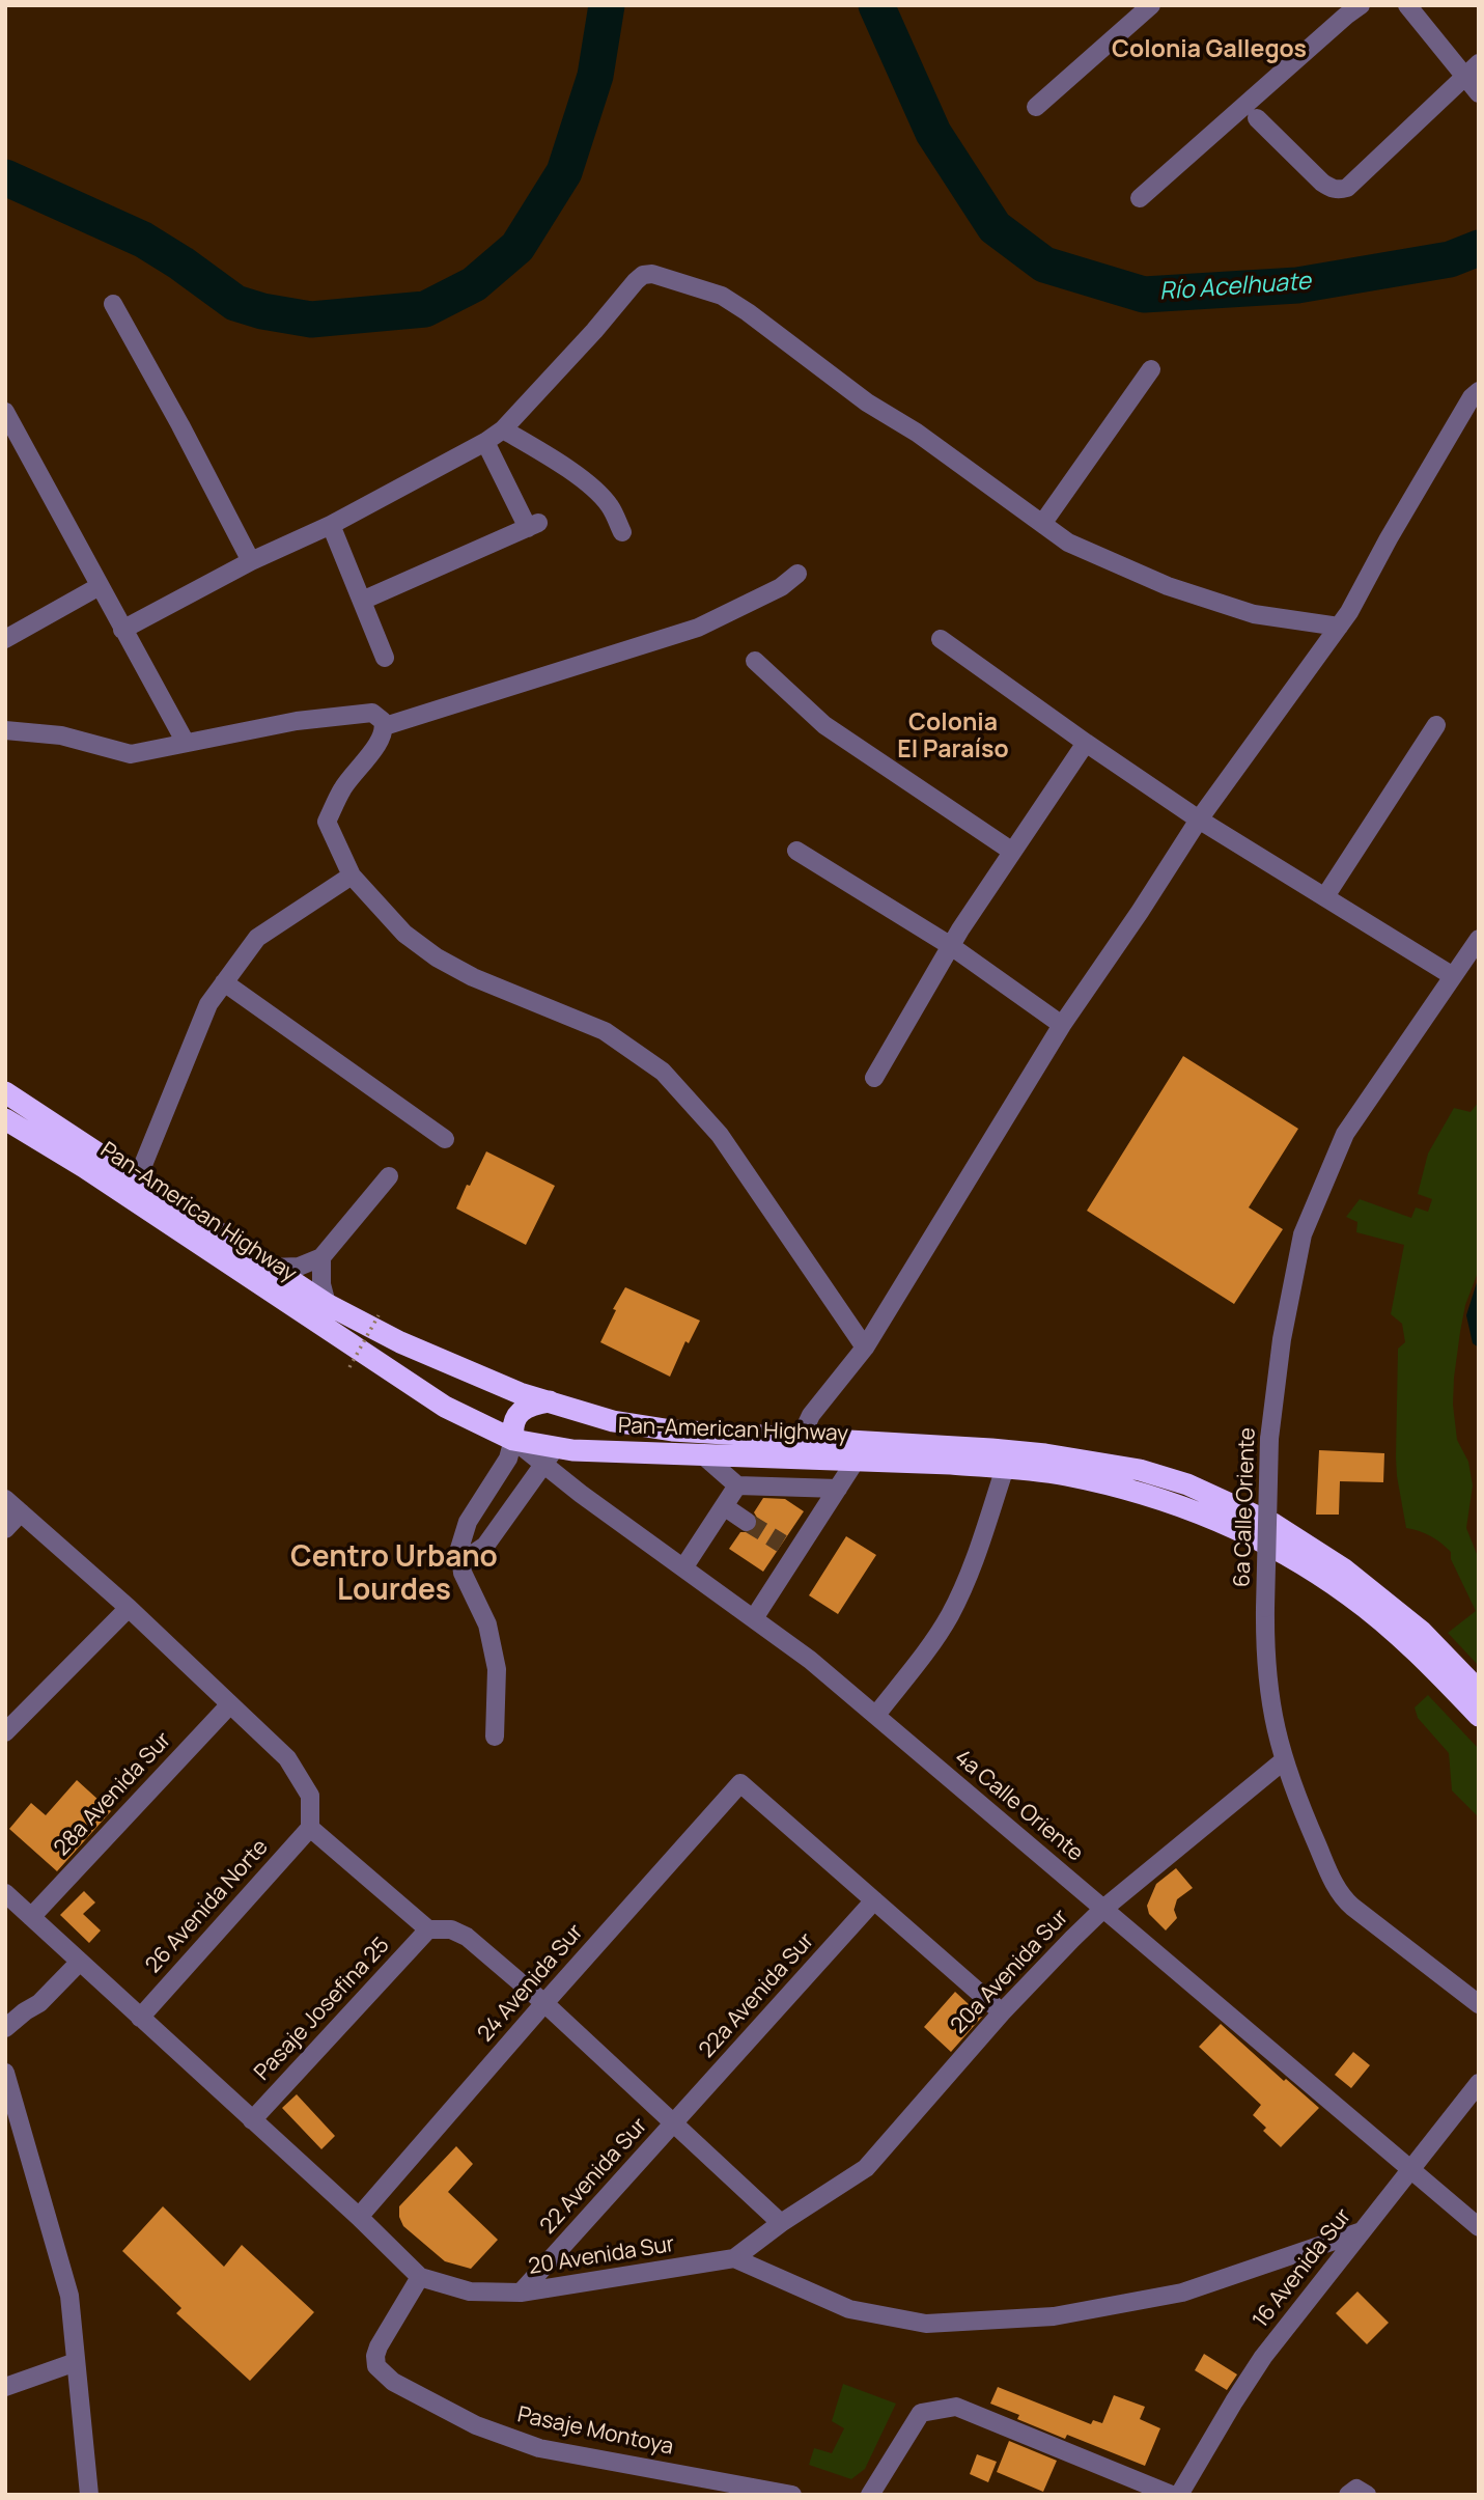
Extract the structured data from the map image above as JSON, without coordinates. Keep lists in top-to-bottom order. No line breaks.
{"streets":{"highway":["Pan-American Highway"],"street":["6a Calle Oriente","28a Avenida Sur","4a Calle Oriente","26 Avenida Norte","20a Avenida Sur","24 Avenida Sur","22a Avenida Sur","Pasaje Josefina 25","22 Avenida Sur","20 Avenida Sur","16 Avenida Sur","Pasaje Montoya"]},"crossings":[["Pan-American Highway","4a Calle Oriente"],["6a Calle Oriente","20a Avenida Sur"],["4a Calle Oriente","20a Avenida Sur"],["4a Calle Oriente","16 Avenida Sur"],["20a Avenida Sur","20 Avenida Sur"],["24 Avenida Sur","22a Avenida Sur"],["22a Avenida Sur","22 Avenida Sur"],["22 Avenida Sur","20 Avenida Sur"],["20 Avenida Sur","Pasaje Montoya"]],"districts":["Colonia Gallegos","Colonia El Paraíso","Centro Urbano Lourdes"],"water":["Río Acelhuate"]}
